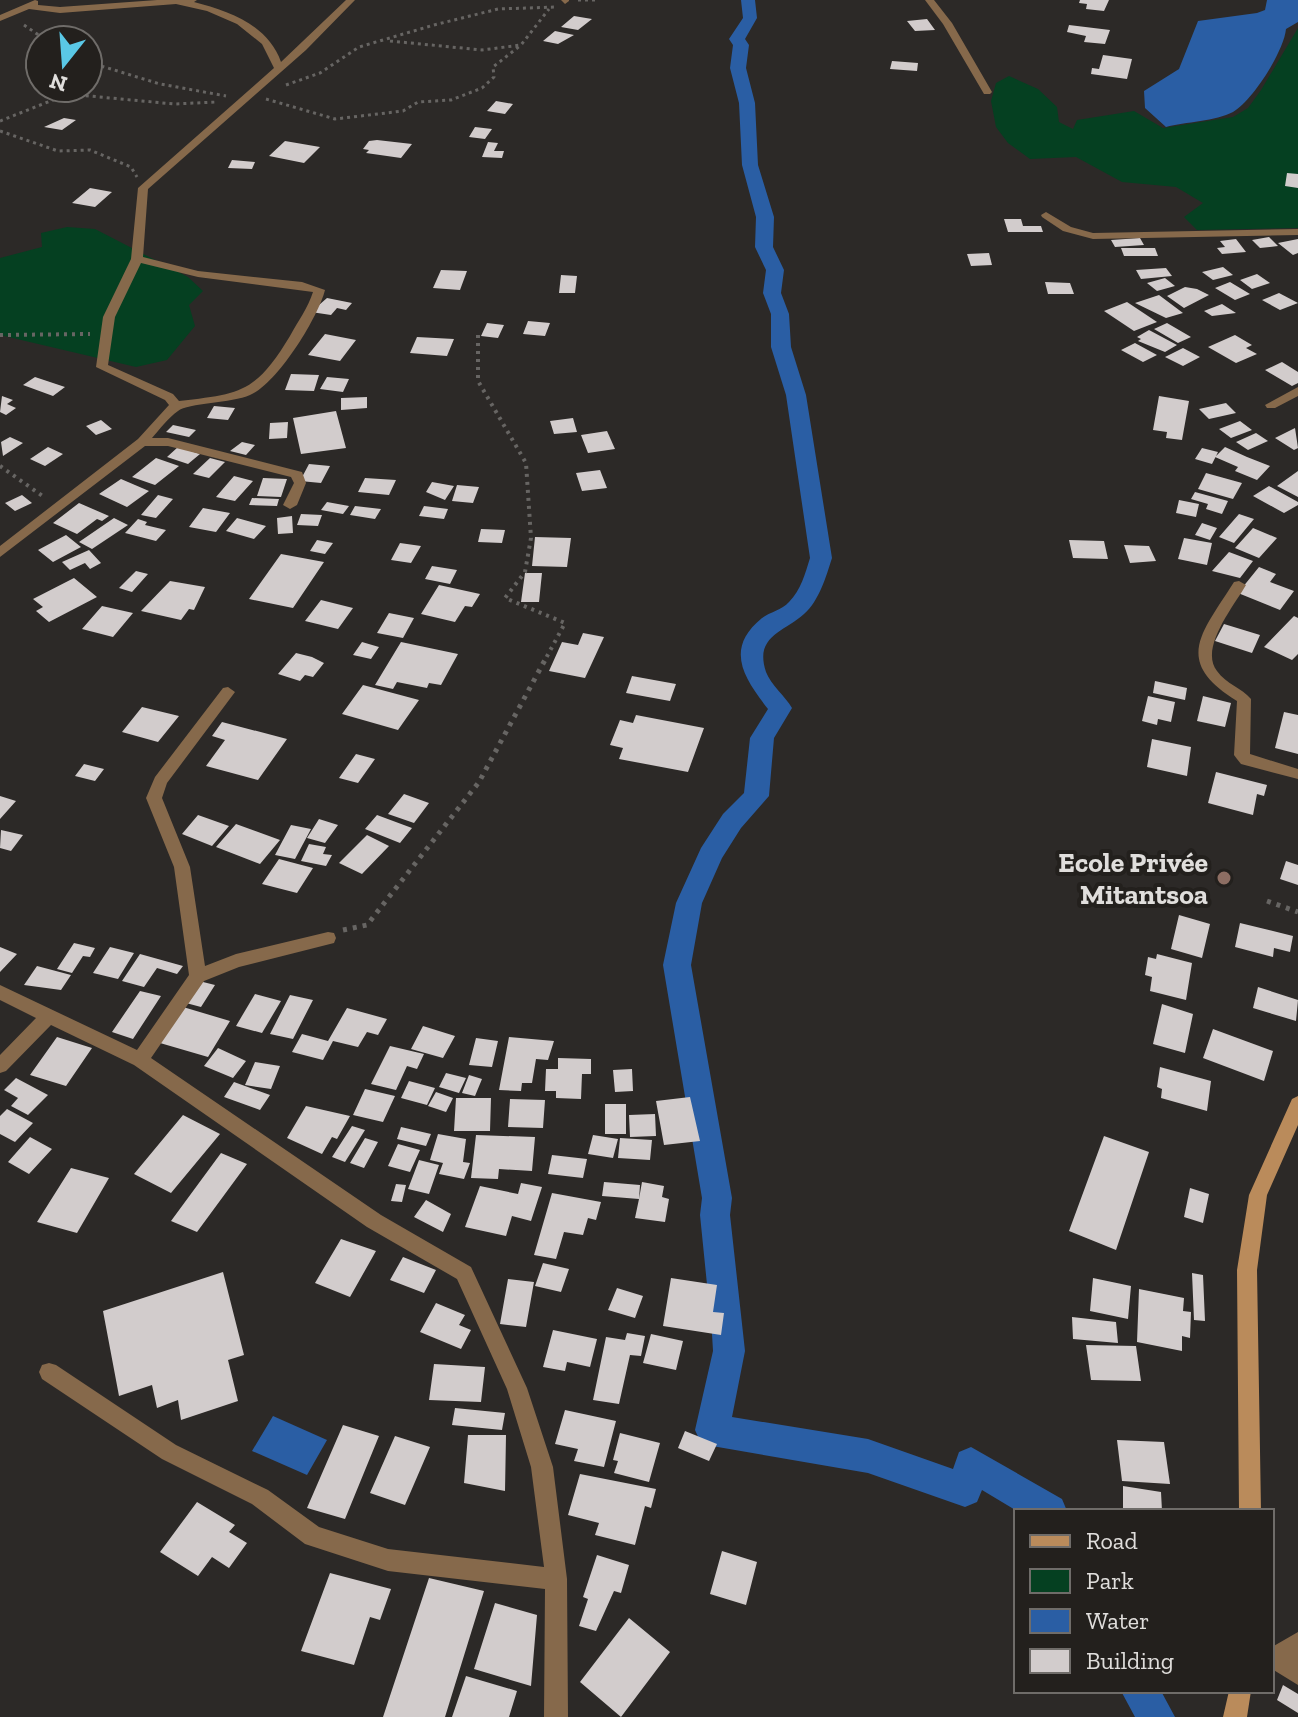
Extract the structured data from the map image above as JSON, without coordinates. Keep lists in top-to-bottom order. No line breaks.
{"places":["Ecole Privée Mitantsoa"],"legend":["Road","Park","Water","Building"],"north":"bottom"}
